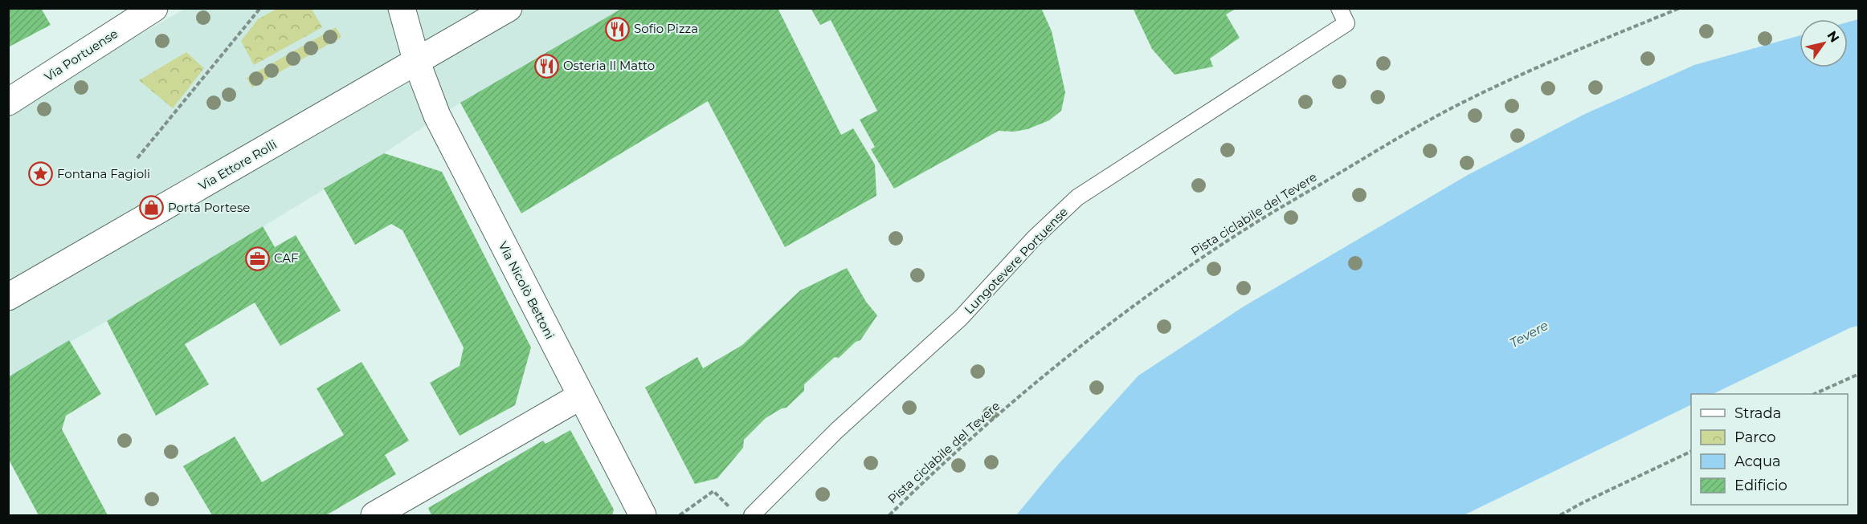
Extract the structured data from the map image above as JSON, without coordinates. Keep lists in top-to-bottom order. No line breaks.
{"streets":{"street":["Via Portuense","Via Ettore Rolli","Via Nicolò Bettoni"],"lane":["Lungotevere Portuense"],"path":["Pista ciclabile del Tevere"]},"crossings":[["Via Ettore Rolli","Via Nicolò Bettoni"]],"water":["Tevere"],"places":{"restaurant":["Sofio Pizza","Osteria Il Matto"],"place":["Fontana Fagioli"],"shop":["Porta Portese"],"office":["CAF"]},"legend":["Strada","Parco","Acqua","Edificio"],"north":"top right"}
